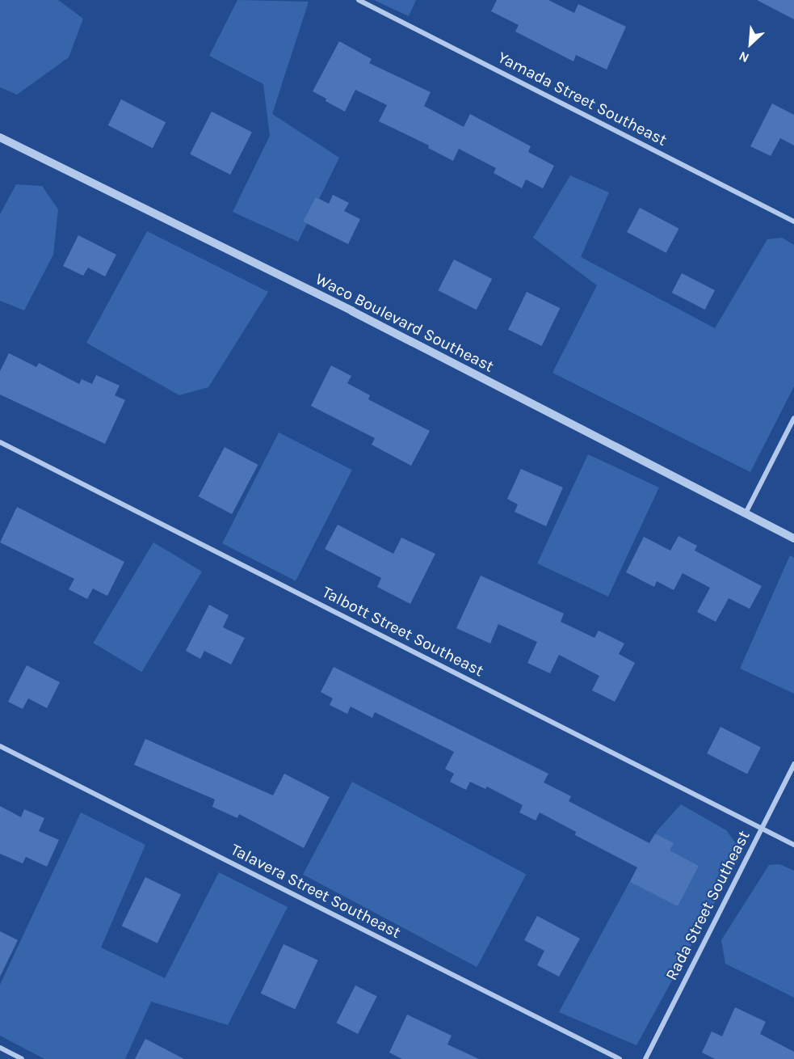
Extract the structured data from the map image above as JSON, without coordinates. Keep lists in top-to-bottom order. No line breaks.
{"streets":{"street":["Yamada Street Southeast","Waco Boulevard Southeast","Talbott Street Southeast","Talavera Street Southeast","Rada Street Southeast"]},"crossings":[["Talbott Street Southeast","Rada Street Southeast"]],"north":"bottom left"}
